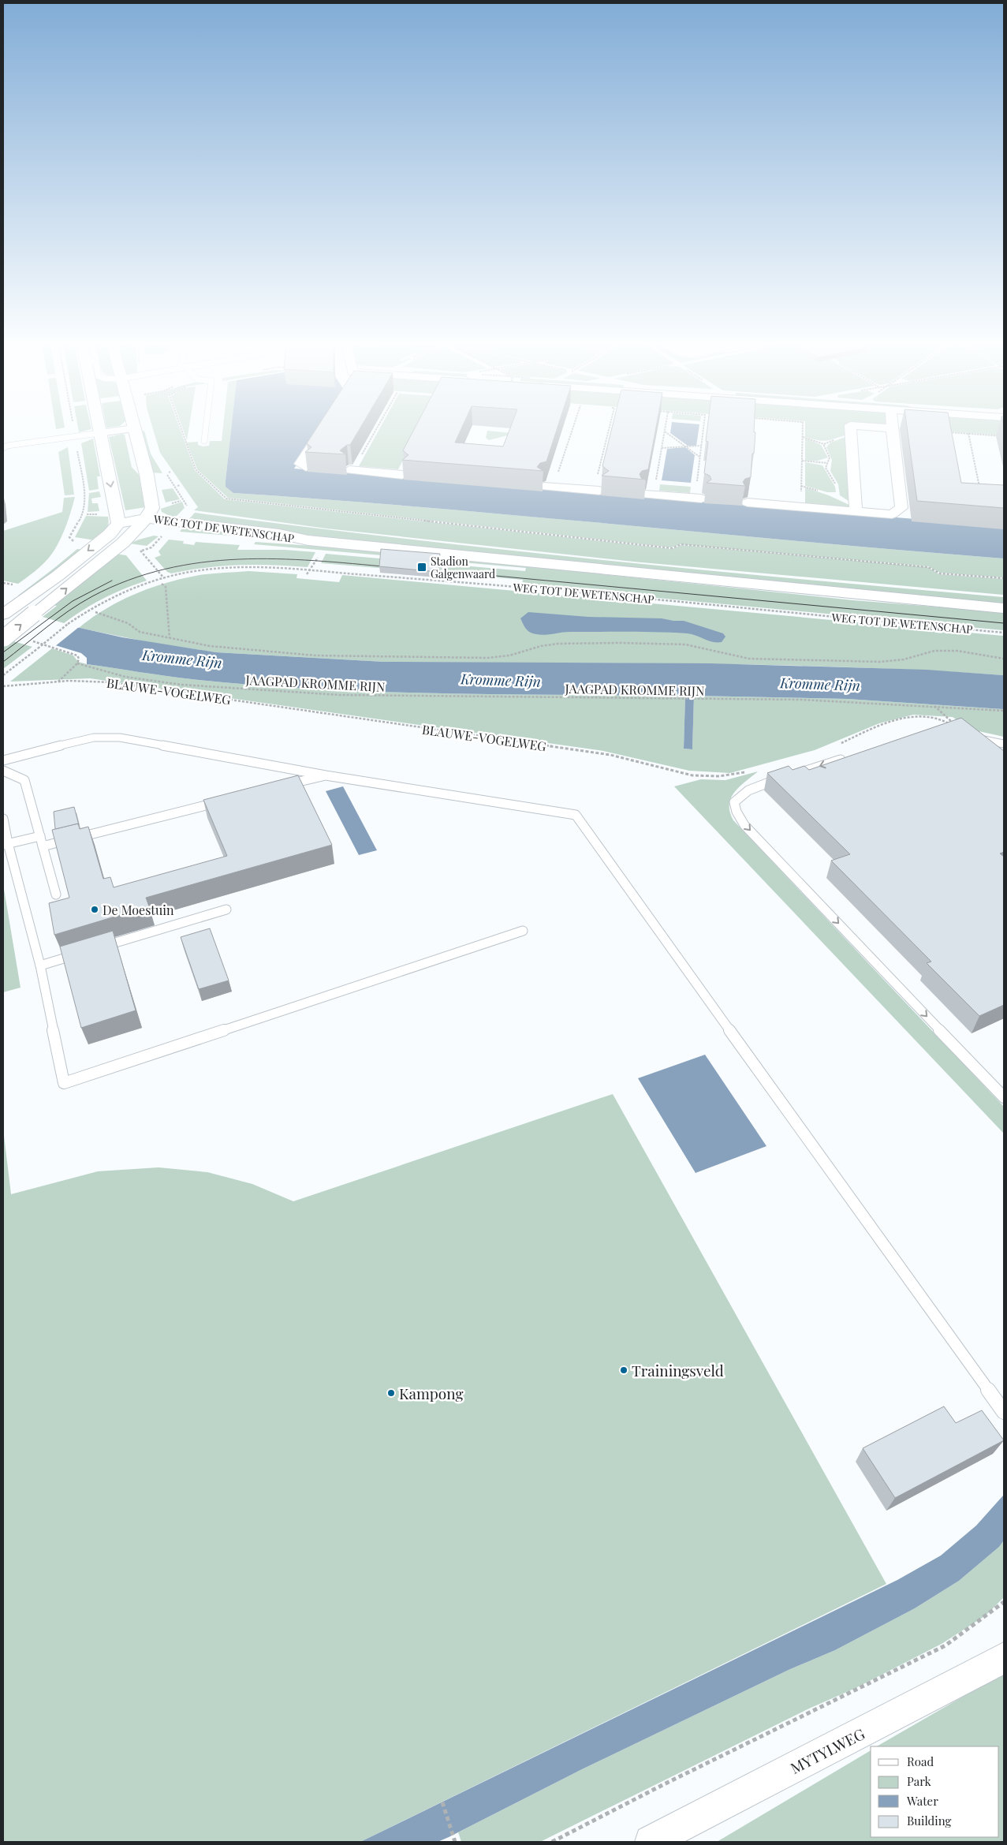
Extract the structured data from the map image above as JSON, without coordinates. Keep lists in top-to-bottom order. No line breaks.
{"streets":{"main road":["WEG TOT DE WETENSCHAP"],"street":["MYTYLWEG"],"path":["JAAGPAD KROMME RIJN","BLAUWE-VOGELWEG"]},"water":["Kromme Rijn"],"places":{"transit":["Stadion Galgenwaard"],"other":["De Moestuin","Trainingsveld","Kampong"]},"legend":["Road","Park","Water","Building"]}
